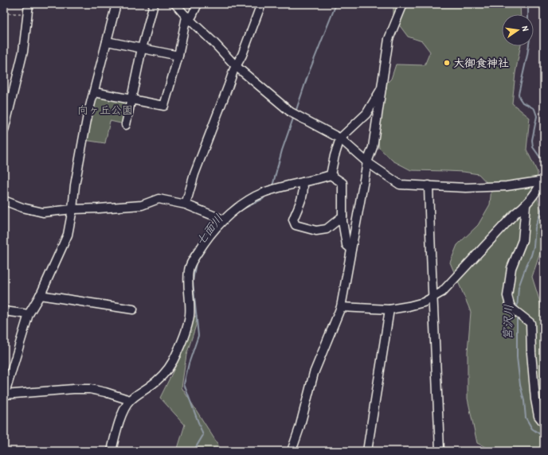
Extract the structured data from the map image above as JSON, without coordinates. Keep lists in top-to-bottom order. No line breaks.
{"water":["七面川","宮沢川"],"parks":["向ヶ丘公園"],"places":["大御食神社"],"north":"right"}
